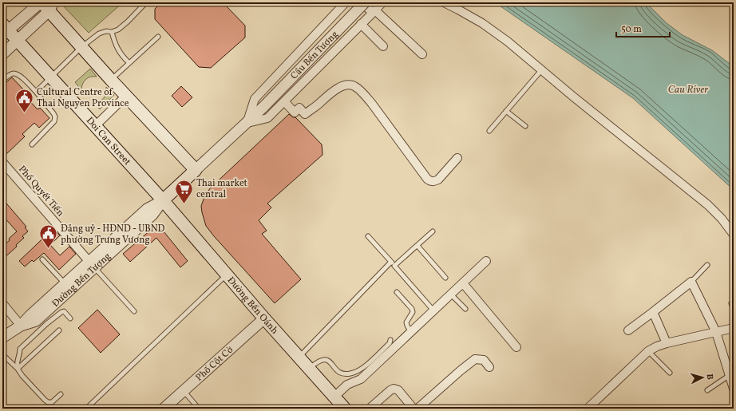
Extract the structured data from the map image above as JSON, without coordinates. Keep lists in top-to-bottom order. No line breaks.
{"streets":{"main road":["Doi Can Street","Đường Bến Tượng","Đường Bến Oánh"],"street":["Cầu Bến Tượng","Phố Quyết Tiến","Phố Cột Cờ"]},"crossings":[["Cầu Bến Tượng","Đường Bến Tượng"],["Doi Can Street","Đường Bến Tượng"],["Doi Can Street","Đường Bến Oánh"],["Phố Quyết Tiến","Đường Bến Tượng"],["Đường Bến Tượng","Đường Bến Oánh"],["Đường Bến Oánh","Phố Cột Cờ"]],"water":["Cau River"],"places":{"public building":["Cultural Centre of Thai Nguyen Province","Đảng uỷ - HĐND - UBND phường Trưng Vương"],"supermarket":["Thai market central"]},"scale_bar":"50 m","north":"right"}
